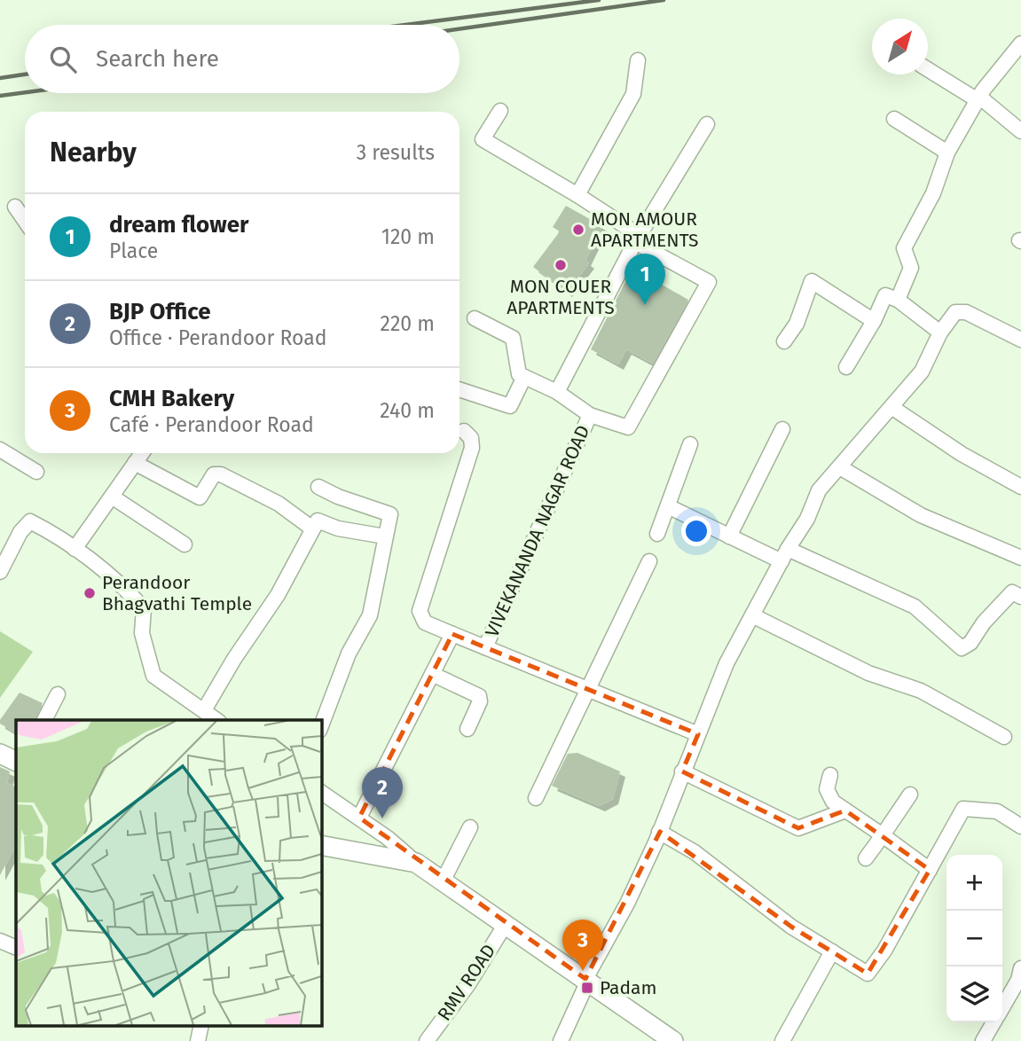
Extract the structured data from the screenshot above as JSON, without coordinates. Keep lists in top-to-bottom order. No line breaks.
{"streets":{"street":["VIVEKANANDA NAGAR ROAD","RMV ROAD"]},"places":{"other":["MON AMOUR APARTMENTS","MON COUER APARTMENTS","Perandoor Bhagvathi Temple"],"transit":["Padam"]},"north":"top right","page":{"search":"Search here","heading":["Nearby","3 results"],"list":[{"mark":"1","name":"dream flower","note":"Place","value":"120 m"},{"mark":"2","name":"BJP Office","note":"Office · Perandoor Road","value":"220 m"},{"mark":"3","name":"CMH Bakery","note":"Café · Perandoor Road","value":"240 m"}],"pins":["1","2","3"],"map_buttons":["+","−"]}}
